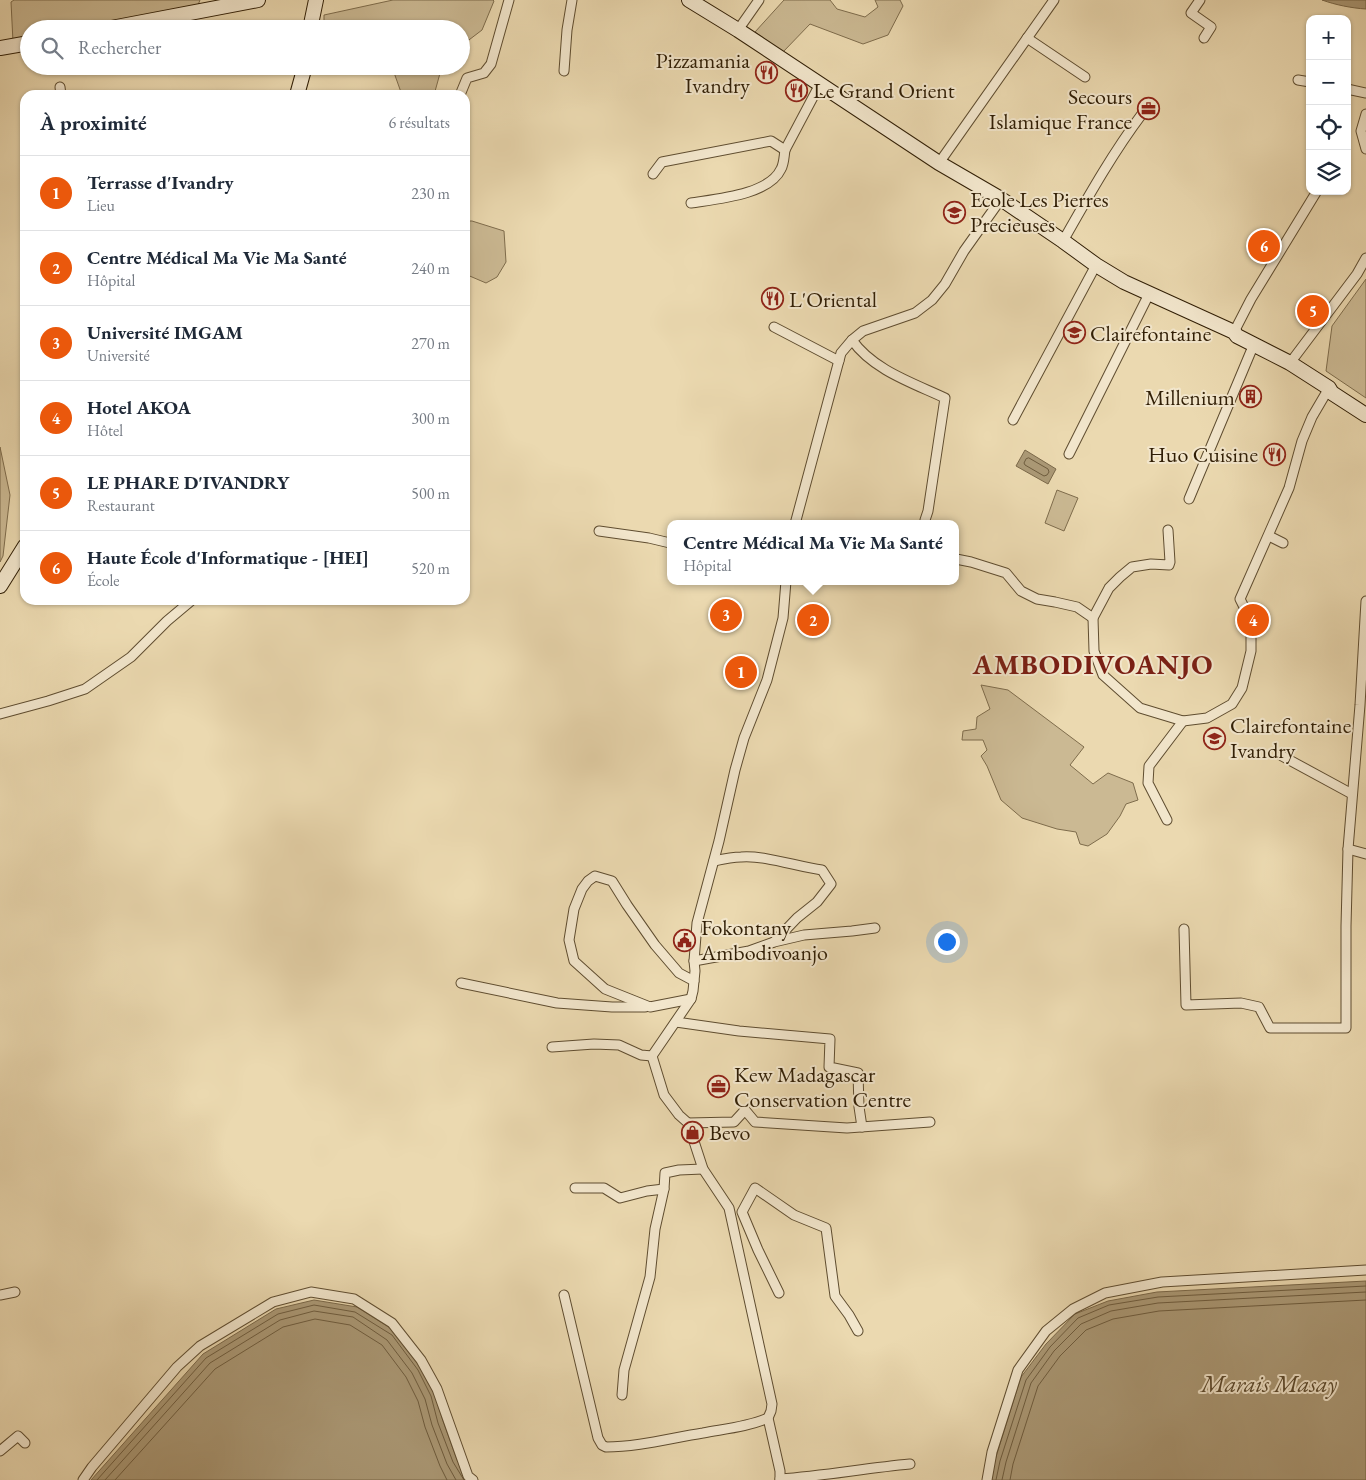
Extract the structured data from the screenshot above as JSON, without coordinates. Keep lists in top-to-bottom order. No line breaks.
{"districts":["AMBODIVOANJO"],"water":["Marais Masay"],"places":{"restaurant":["Pizzamania Ivandry","Le Grand Orient","L'Oriental","Huo Cuisine"],"office":["Secours Islamique France","Kew Madagascar Conservation Centre"],"school or university":["Ecole Les Pierres Precieuses","Clairefontaine","Clairefontaine Ivandry"],"building":["Millenium"],"public building":["Fokontany Ambodivoanjo"],"shop":["Bevo"]},"page":{"map_buttons":["+","−"],"search":"Rechercher","heading":["À proximité","6 résultats"],"list":[{"mark":"1","name":"Terrasse d'Ivandry","note":"Lieu","value":"230 m"},{"mark":"2","name":"Centre Médical Ma Vie Ma Santé","note":"Hôpital","value":"240 m"},{"mark":"3","name":"Université IMGAM","note":"Université","value":"270 m"},{"mark":"4","name":"Hotel AKOA","note":"Hôtel","value":"300 m"},{"mark":"5","name":"LE PHARE D'IVANDRY","note":"Restaurant","value":"500 m"},{"mark":"6","name":"Haute École d'Informatique - [HEI]","note":"École","value":"520 m"}],"pins":["6","5","3","2","4","1"],"popup":["Centre Médical Ma Vie Ma Santé","Hôpital"]}}
